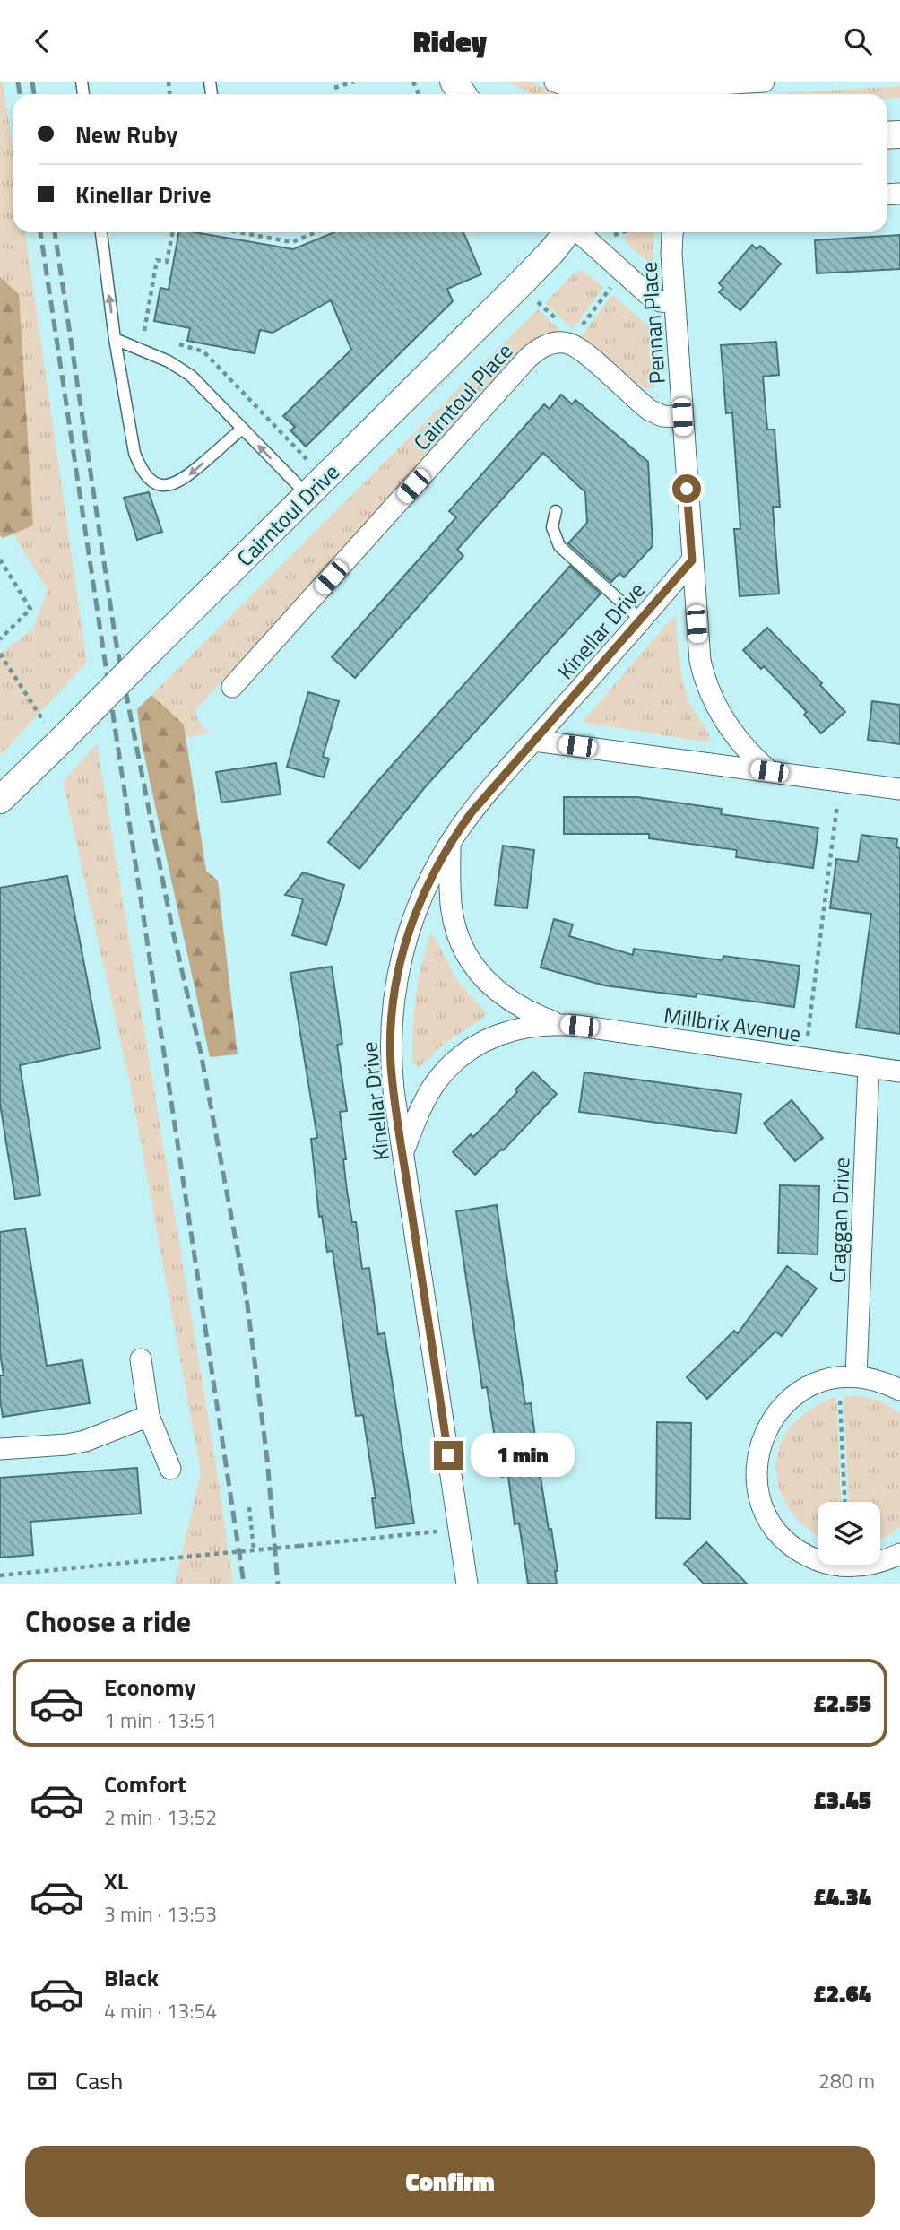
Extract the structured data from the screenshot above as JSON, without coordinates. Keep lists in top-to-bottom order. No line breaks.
{"streets":{"street":["Pennan Place","Cairntoul Place","Cairntoul Drive","Kinellar Drive","Millbrix Avenue","Craggan Drive"]},"crossings":[["Pennan Place","Kinellar Drive"],["Kinellar Drive","Millbrix Avenue"],["Millbrix Avenue","Craggan Drive"]],"page":{"header":"Ridey","banner":["New Ruby","Kinellar Drive"],"bubble":"1 min","heading":"Choose a ride","list":[{"name":"Economy","note":"1 min · 13:51","value":"£2.55"},{"name":"Comfort","note":"2 min · 13:52","value":"£3.45"},{"name":"XL","note":"3 min · 13:53","value":"£4.34"},{"name":"Black","note":"4 min · 13:54","value":"£2.64"}],"pay":["Cash","280 m"],"buttons":"Confirm"}}
